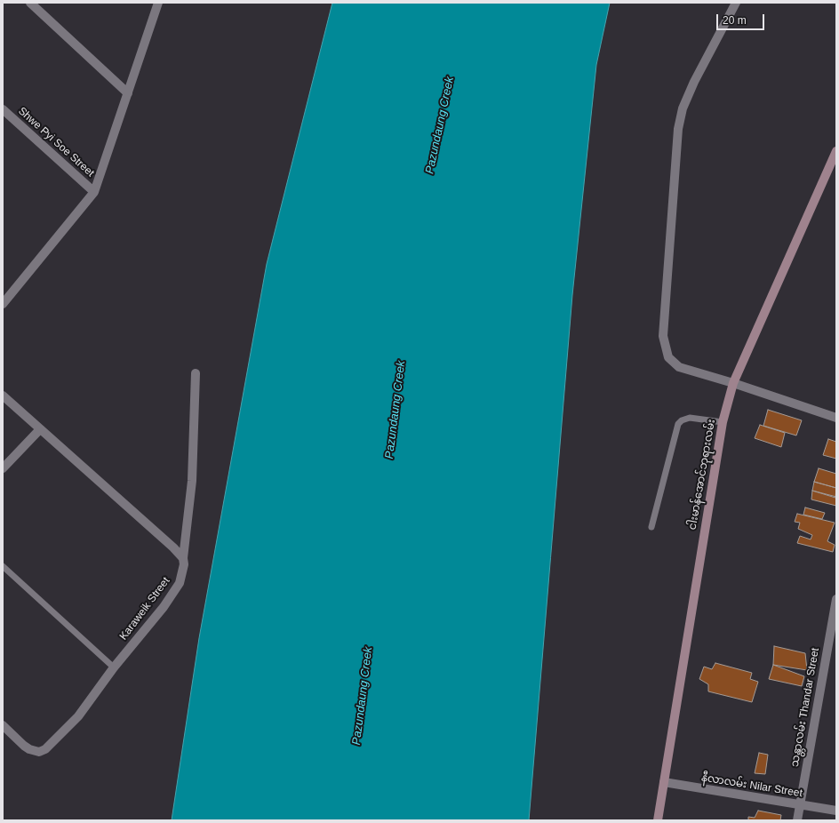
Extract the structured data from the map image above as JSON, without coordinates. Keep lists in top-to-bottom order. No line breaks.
{"streets":{"main road":["ငါးမာန်အောင်ဘုရားလမ်း"],"street":["Shwe Pyi Soe Street","Karaweik Street","သန္တာလမ်း Thandar Street","နီလာလမ်း Nilar Street"]},"crossings":[["ငါးမာန်အောင်ဘုရားလမ်း","နီလာလမ်း Nilar Street"],["သန္တာလမ်း Thandar Street","နီလာလမ်း Nilar Street"]],"water":["Pazundaung Creek"],"scale_bar":"20 m"}
